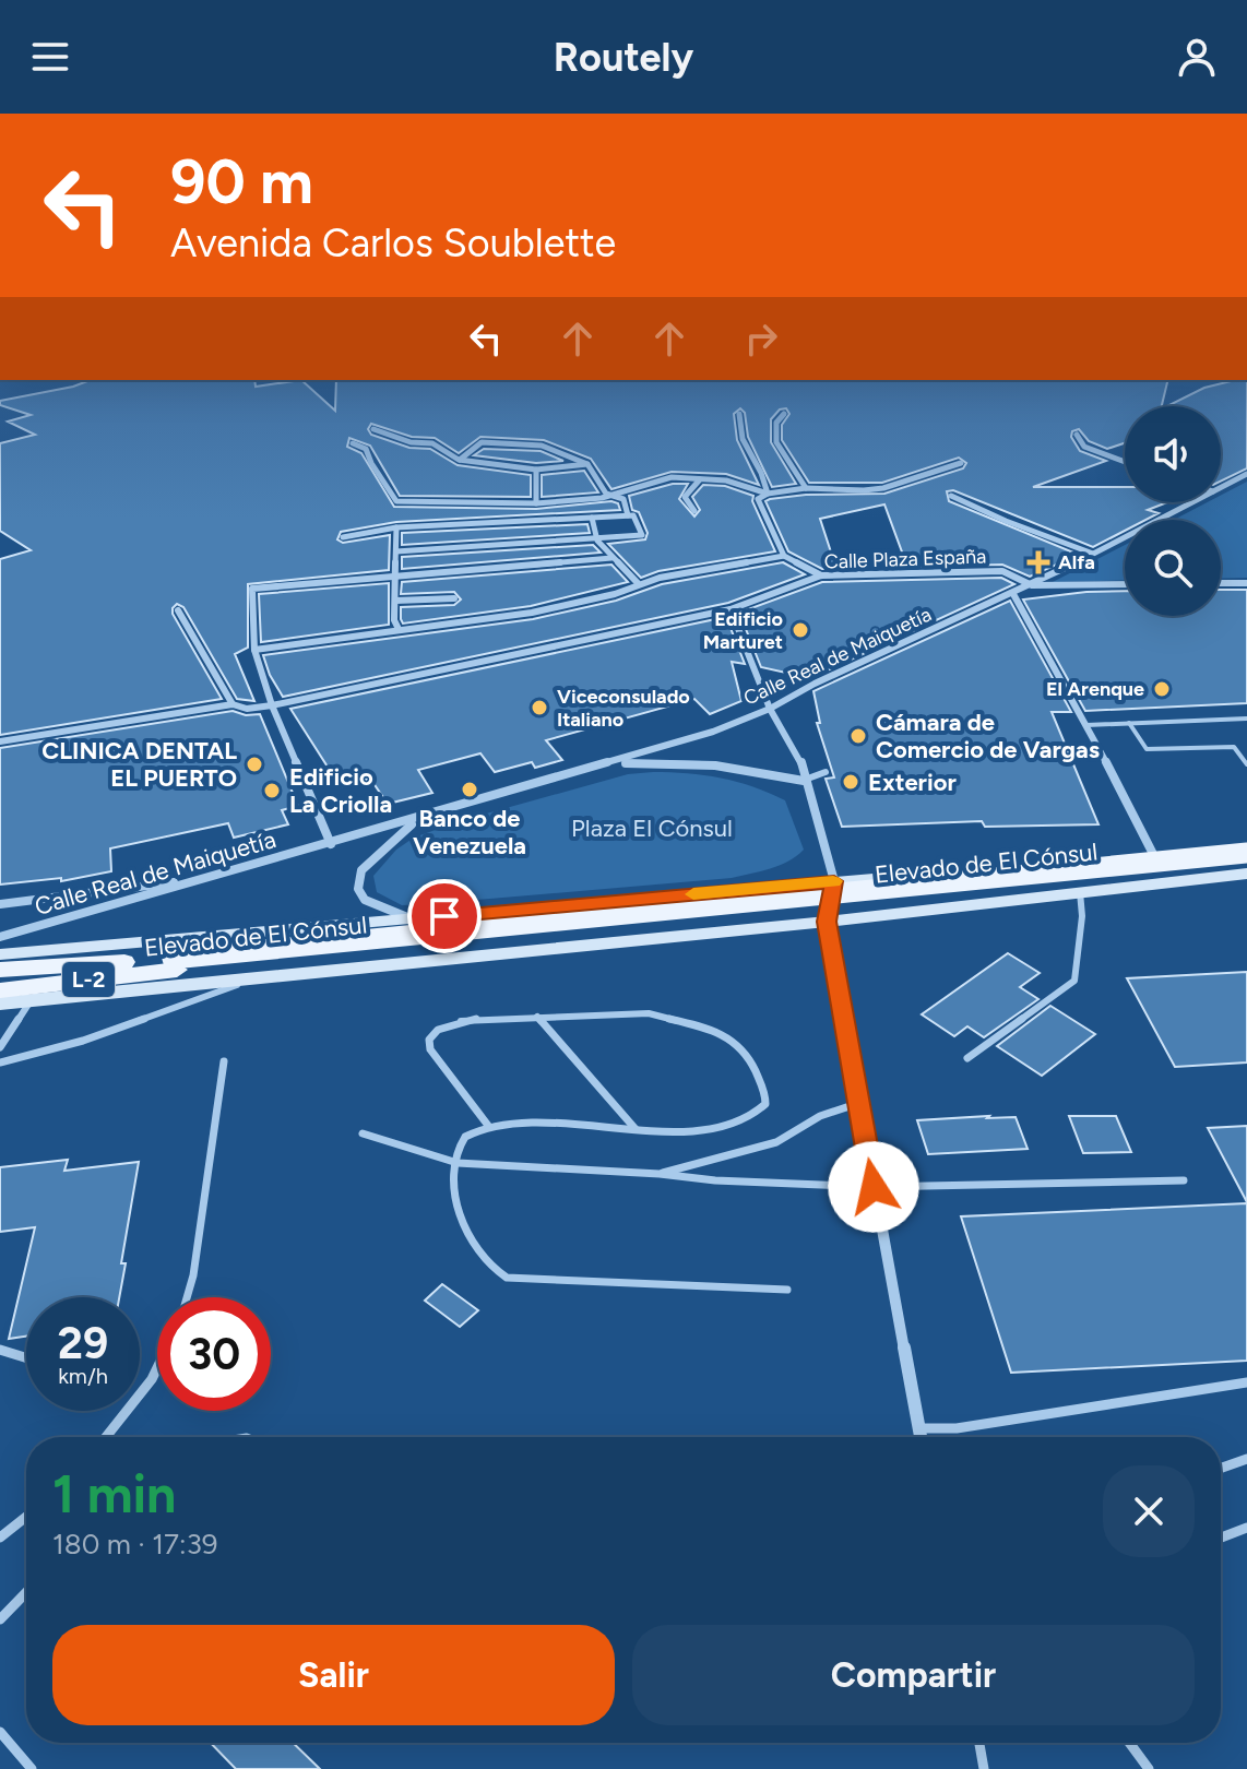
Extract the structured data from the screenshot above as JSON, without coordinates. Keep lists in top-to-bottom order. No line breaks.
{"streets":{"main road":["Elevado de El Cónsul","L-2"],"street":["Calle Plaza España","Calle Real de Maiquetía"]},"crossings":[["Calle Plaza España","Calle Real de Maiquetía"],["Calle Real de Maiquetía","L-2"]],"parks":["Plaza El Cónsul"],"places":{"health":["Alfa"],"other":["Edificio Marturet","El Arenque","Viceconsulado Italiano","Cámara de Comercio de Vargas","CLINICA DENTAL EL PUERTO","Exterior","Banco de Venezuela","Edificio La Criolla"]},"page":{"header":"Routely","turn":["90 m","Avenida Carlos Soublette"],"speed":"29 km/h","limit":"30","heading":["1 min","180 m · 17:39"],"buttons":["Salir","Compartir"]}}
